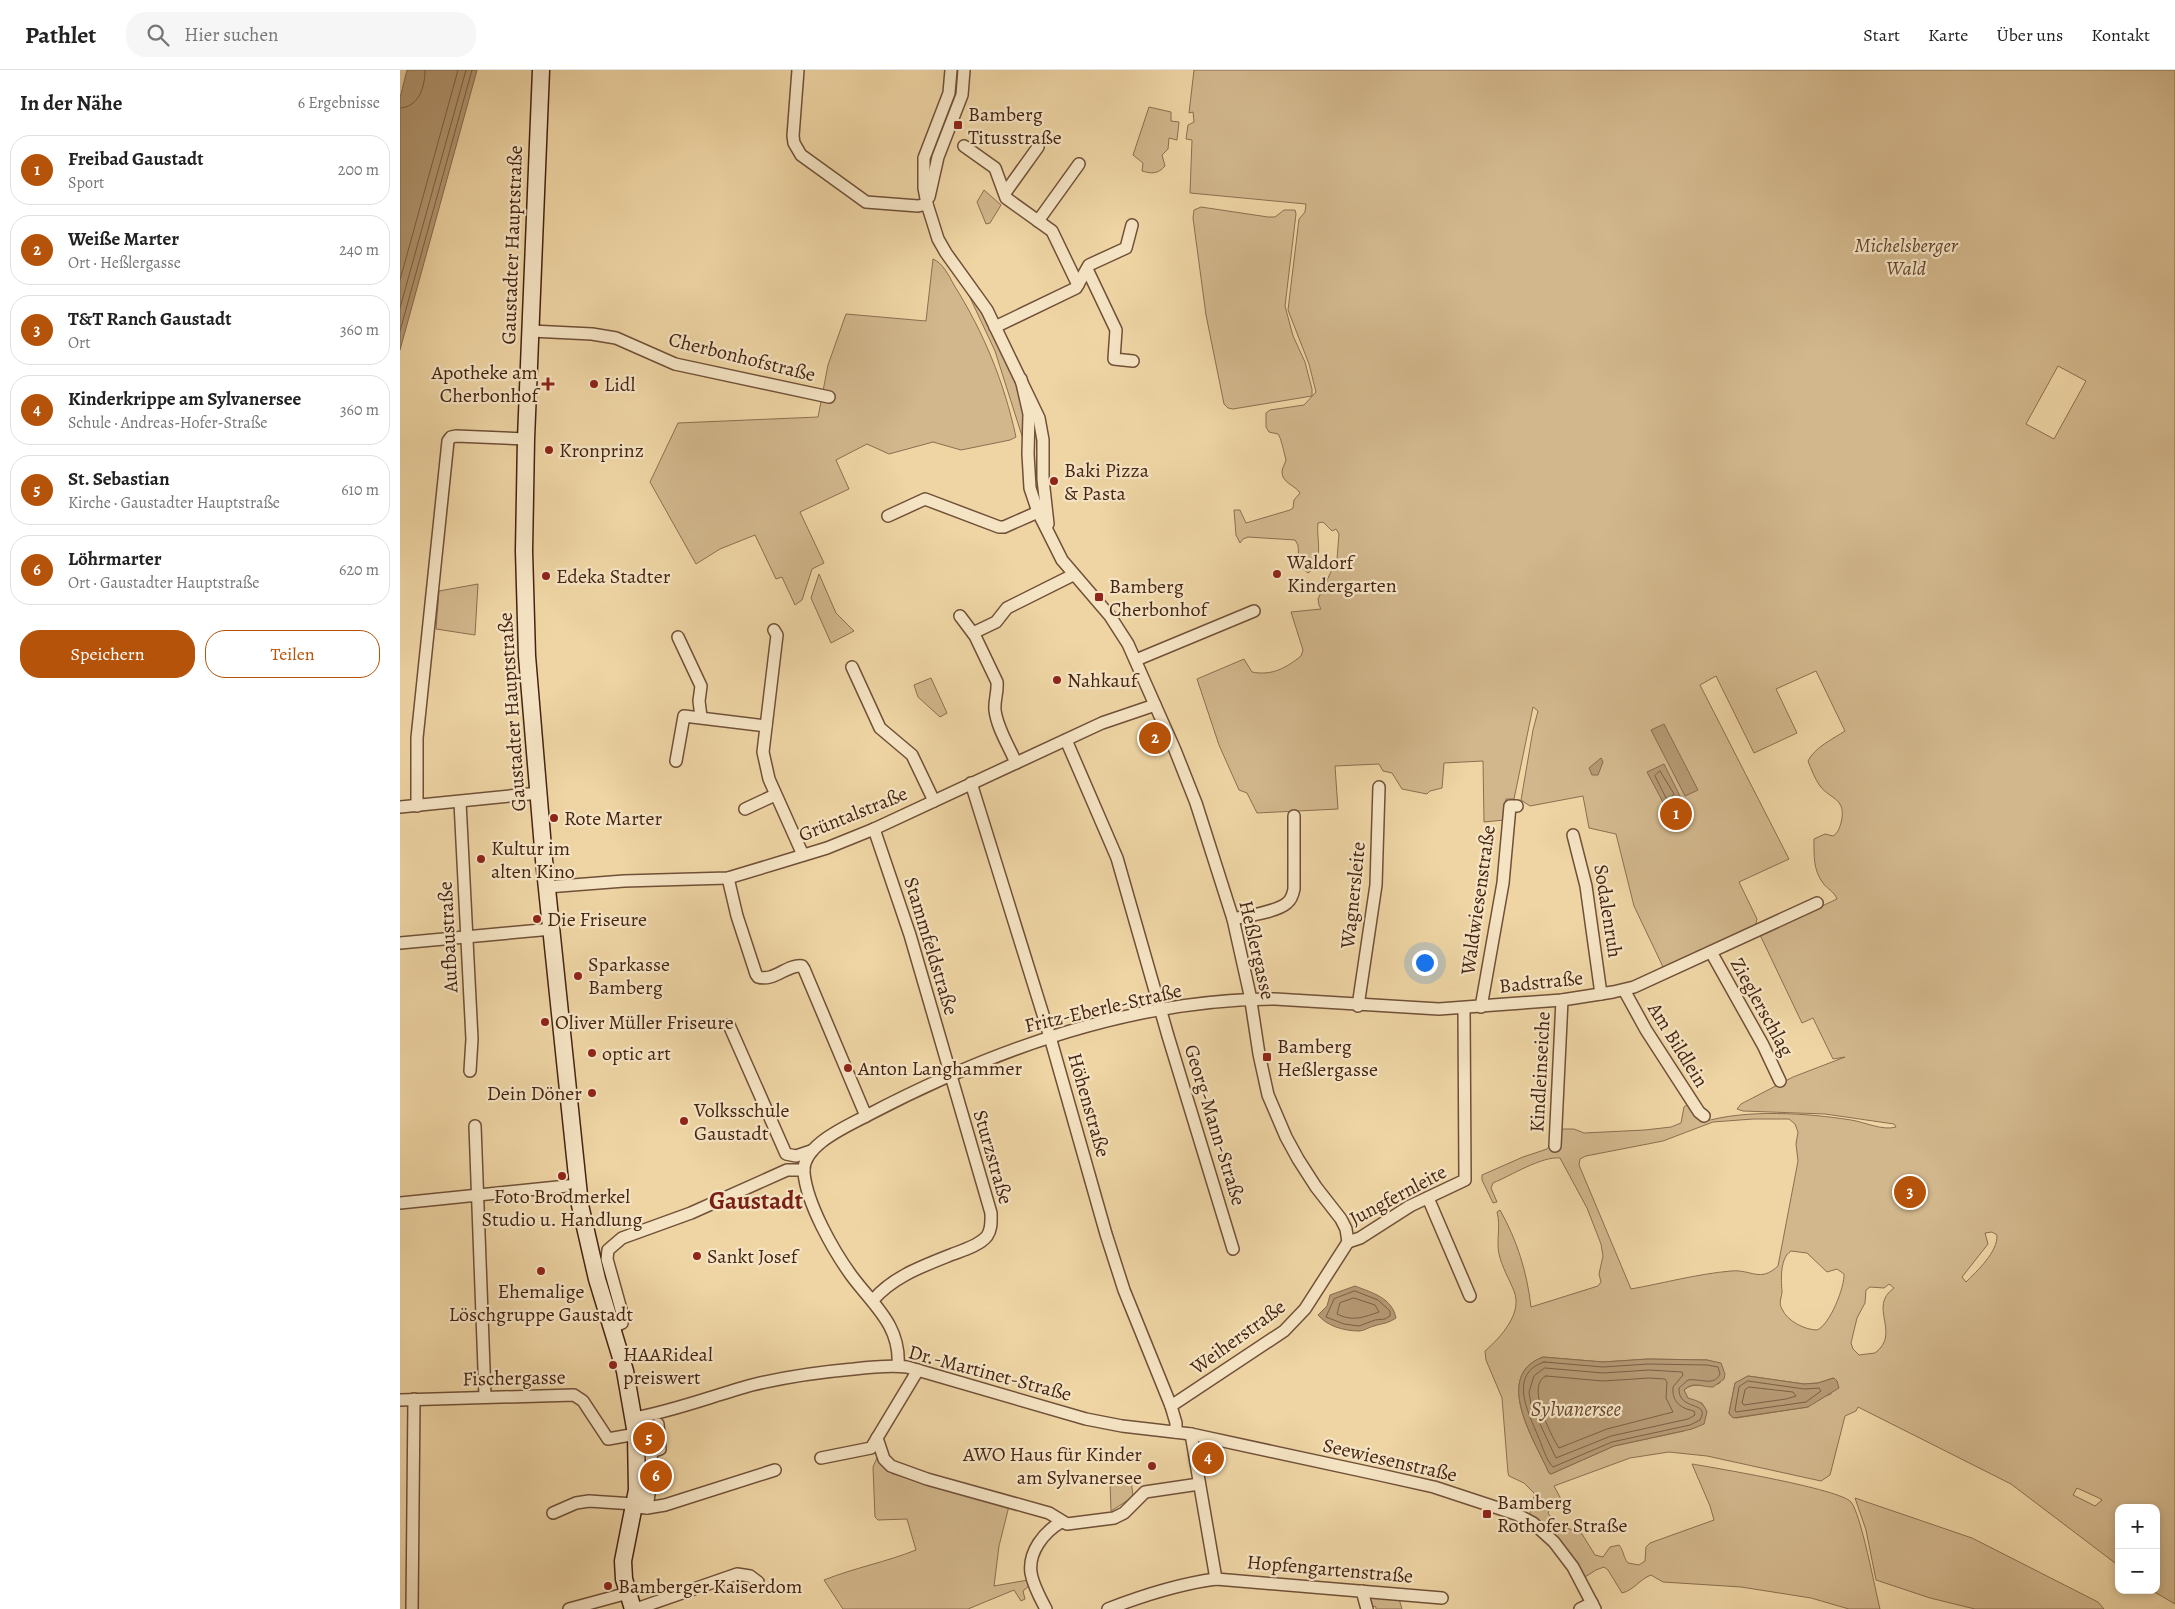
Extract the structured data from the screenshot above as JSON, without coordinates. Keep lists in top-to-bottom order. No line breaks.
{"streets":{"street":["Gaustadter Hauptstraße","Cherbonhofstraße","Grüntalstraße","Wagnersleite","Waldwiesenstraße","Sodalenruh","Aufbaustraße","Stammfeldstraße","Heßlergasse","Badstraße","Zieglerschlag","Fritz-Eberle-Straße","Am Bildlein","Kindleinseiche","Höhenstraße","Georg-Mann-Straße","Sturzstraße","Jungfernleite","Weiherstraße","Dr.-Martinet-Straße","Fischergasse","Seewiesenstraße","Hopfengartenstraße"]},"crossings":[["Gaustadter Hauptstraße","Cherbonhofstraße"],["Gaustadter Hauptstraße","Grüntalstraße"],["Gaustadter Hauptstraße","Dr.-Martinet-Straße"],["Gaustadter Hauptstraße","Fischergasse"],["Grüntalstraße","Stammfeldstraße"],["Grüntalstraße","Heßlergasse"],["Grüntalstraße","Höhenstraße"],["Grüntalstraße","Georg-Mann-Straße"],["Wagnersleite","Badstraße"],["Waldwiesenstraße","Badstraße"],["Sodalenruh","Badstraße"],["Stammfeldstraße","Fritz-Eberle-Straße"],["Stammfeldstraße","Sturzstraße"],["Heßlergasse","Badstraße"],["Heßlergasse","Fritz-Eberle-Straße"],["Heßlergasse","Jungfernleite"],["Heßlergasse","Weiherstraße"],["Badstraße","Zieglerschlag"],["Badstraße","Fritz-Eberle-Straße"],["Badstraße","Am Bildlein"],["Badstraße","Kindleinseiche"],["Badstraße","Jungfernleite"],["Fritz-Eberle-Straße","Höhenstraße"],["Fritz-Eberle-Straße","Georg-Mann-Straße"],["Fritz-Eberle-Straße","Sturzstraße"],["Höhenstraße","Weiherstraße"],["Jungfernleite","Weiherstraße"],["Dr.-Martinet-Straße","Fischergasse"],["Dr.-Martinet-Straße","Seewiesenstraße"]],"districts":["Gaustadt"],"water":["Sylvanersee"],"parks":["Michelsberger Wald"],"places":{"transit":["Bamberg Titusstraße","Bamberg Cherbonhof","Bamberg Heßlergasse","Bamberg Rothofer Straße"],"health":["Apotheke am Cherbonhof"],"other":["Lidl","Kronprinz","Baki Pizza & Pasta","Waldorf Kindergarten","Edeka Stadter","Nahkauf","Rote Marter","Kultur im alten Kino","Die Friseure","Sparkasse Bamberg","Oliver Müller Friseure","optic art","Anton Langhammer","Dein Döner","Volksschule Gaustadt","Foto Brodmerkel Studio u. Handlung","Sankt Josef","Ehemalige Löschgruppe Gaustadt","HAARideal preiswert","AWO Haus für Kinder am Sylvanersee","Bamberger Kaiserdom"]},"page":{"header":"Pathlet","search":"Hier suchen","nav":["Start","Karte","Über uns","Kontakt"],"heading":["In der Nähe","6 Ergebnisse"],"list":[{"mark":"1","name":"Freibad Gaustadt","note":"Sport","value":"200 m"},{"mark":"2","name":"Weiße Marter","note":"Ort · Heßlergasse","value":"240 m"},{"mark":"3","name":"T&T Ranch Gaustadt","note":"Ort","value":"360 m"},{"mark":"4","name":"Kinderkrippe am Sylvanersee","note":"Schule · Andreas-Hofer-Straße","value":"360 m"},{"mark":"5","name":"St. Sebastian","note":"Kirche · Gaustadter Hauptstraße","value":"610 m"},{"mark":"6","name":"Löhrmarter","note":"Ort · Gaustadter Hauptstraße","value":"620 m"}],"buttons":["Speichern","Teilen"],"pins":["2","1","3","5","4","6"],"map_buttons":["+","−"]}}
